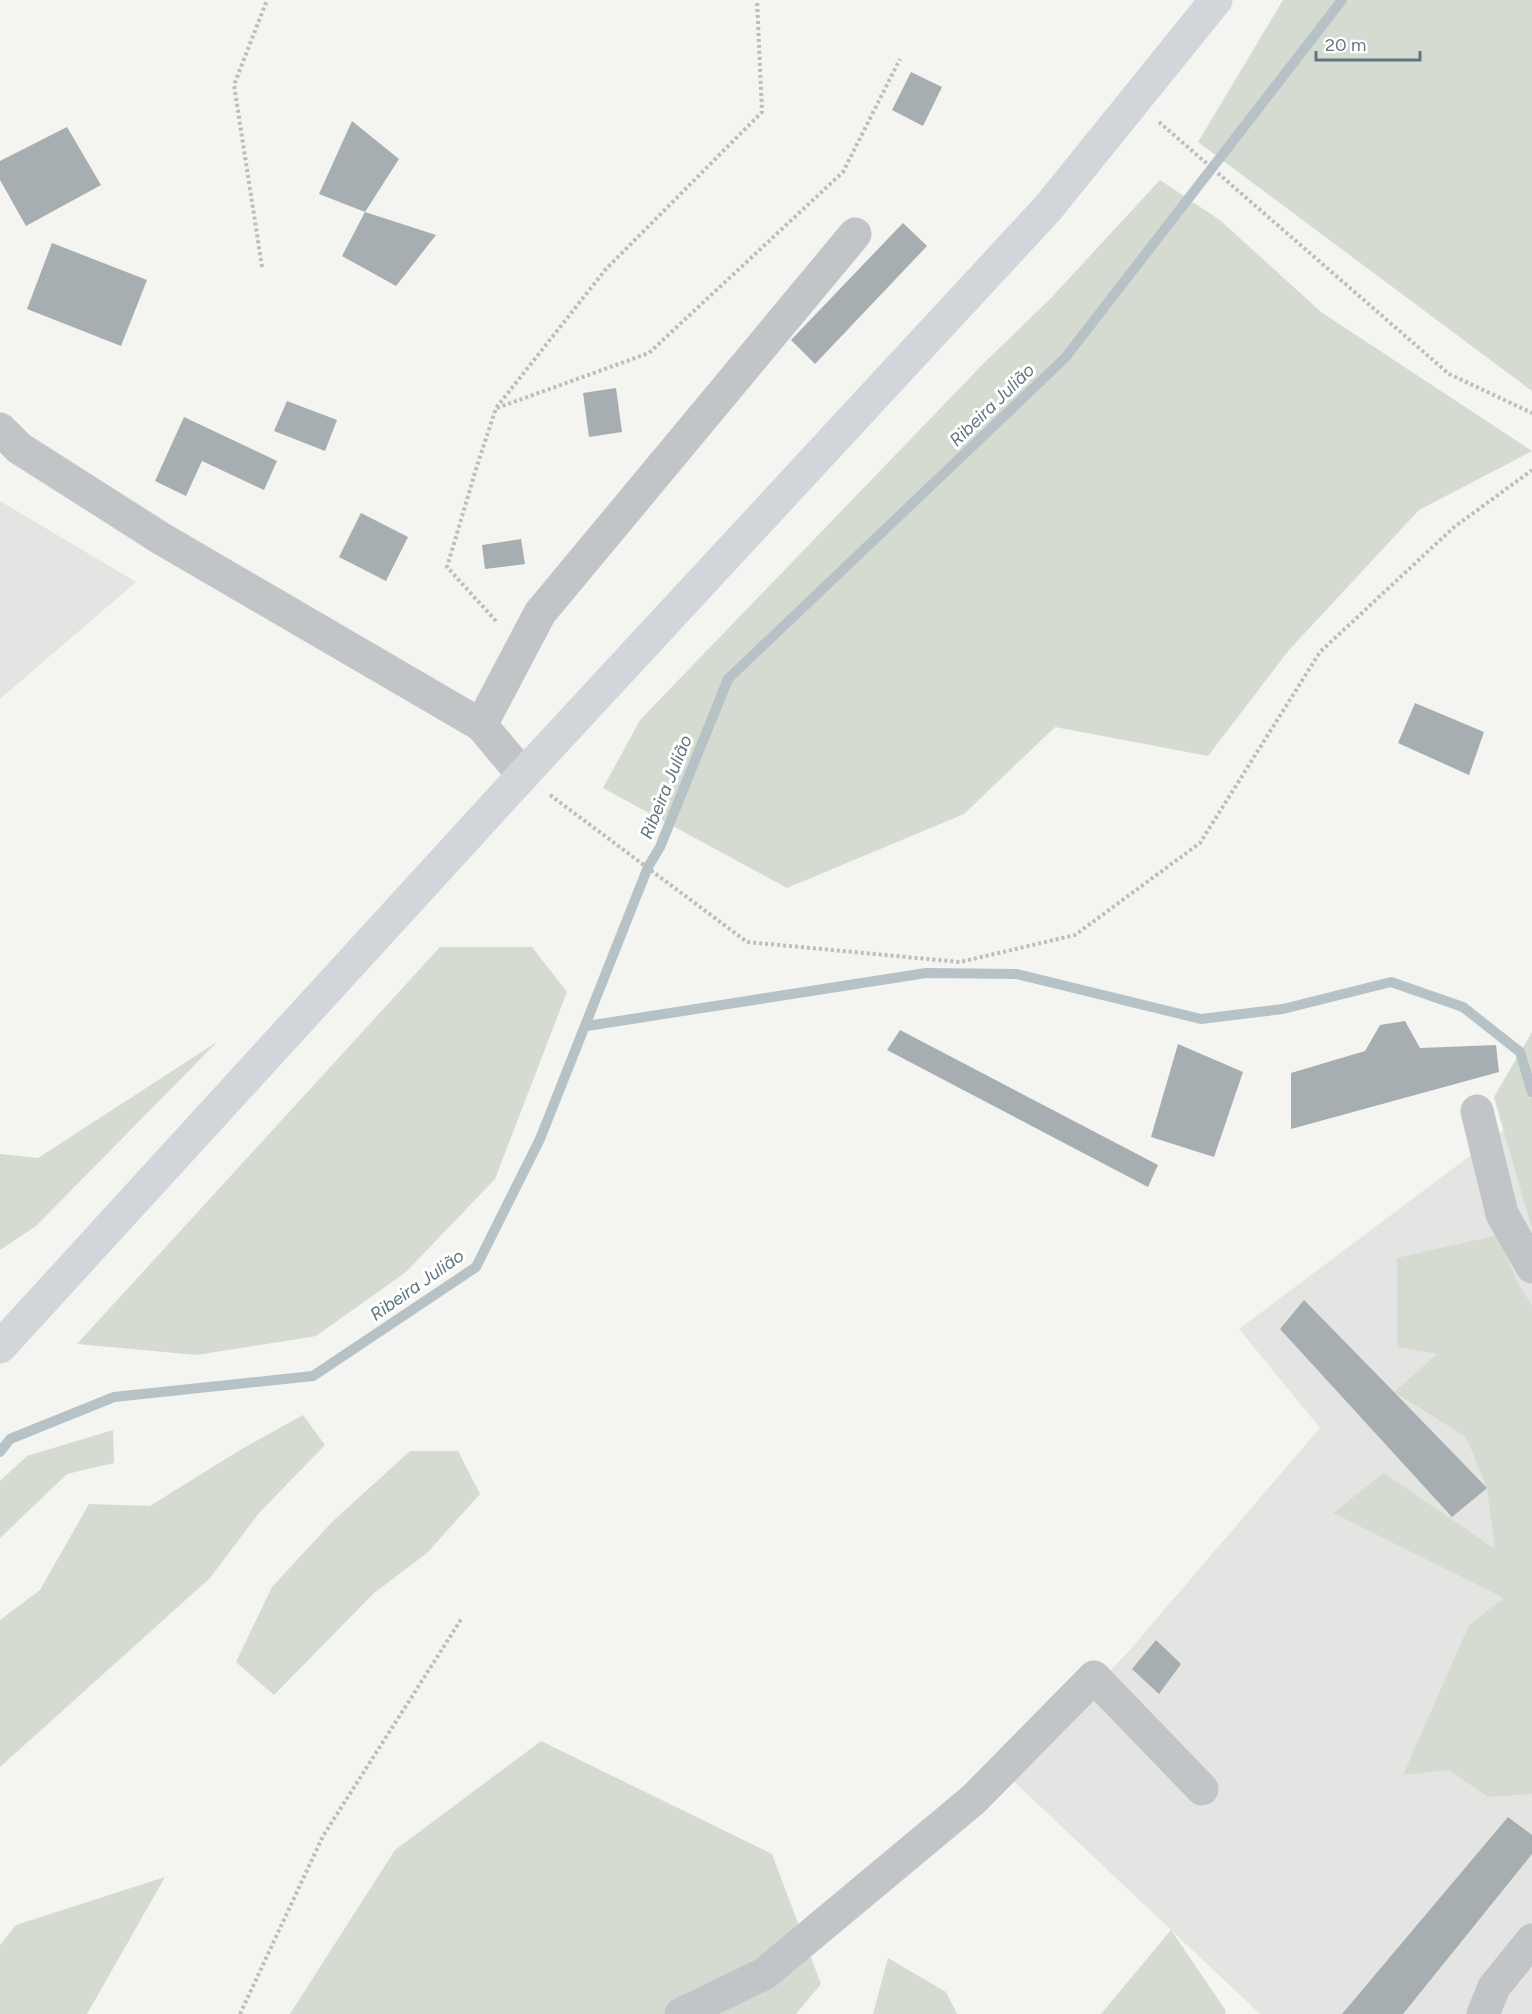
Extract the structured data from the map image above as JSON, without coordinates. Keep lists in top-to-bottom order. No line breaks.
{"water":["Ribeira Julião"],"scale_bar":"20 m"}
